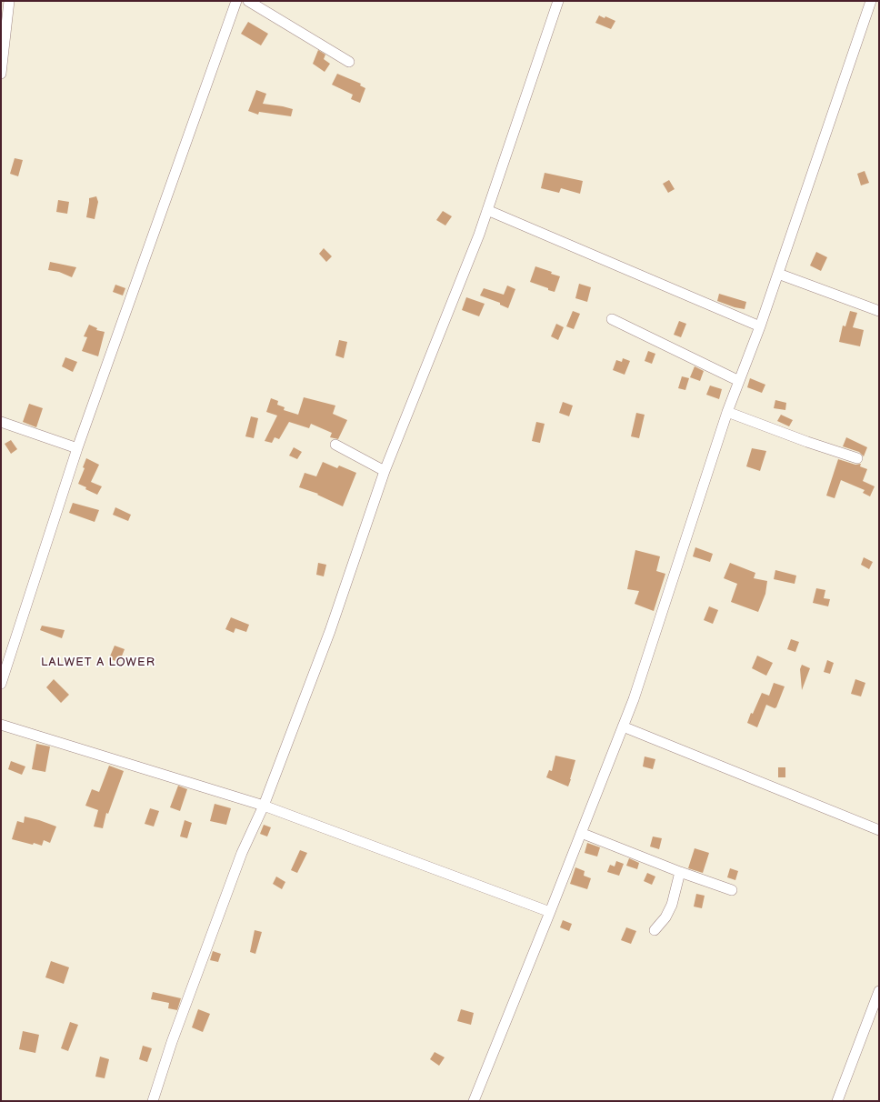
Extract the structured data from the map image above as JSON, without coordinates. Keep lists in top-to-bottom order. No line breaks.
{"districts":["LALWET A LOWER"]}
